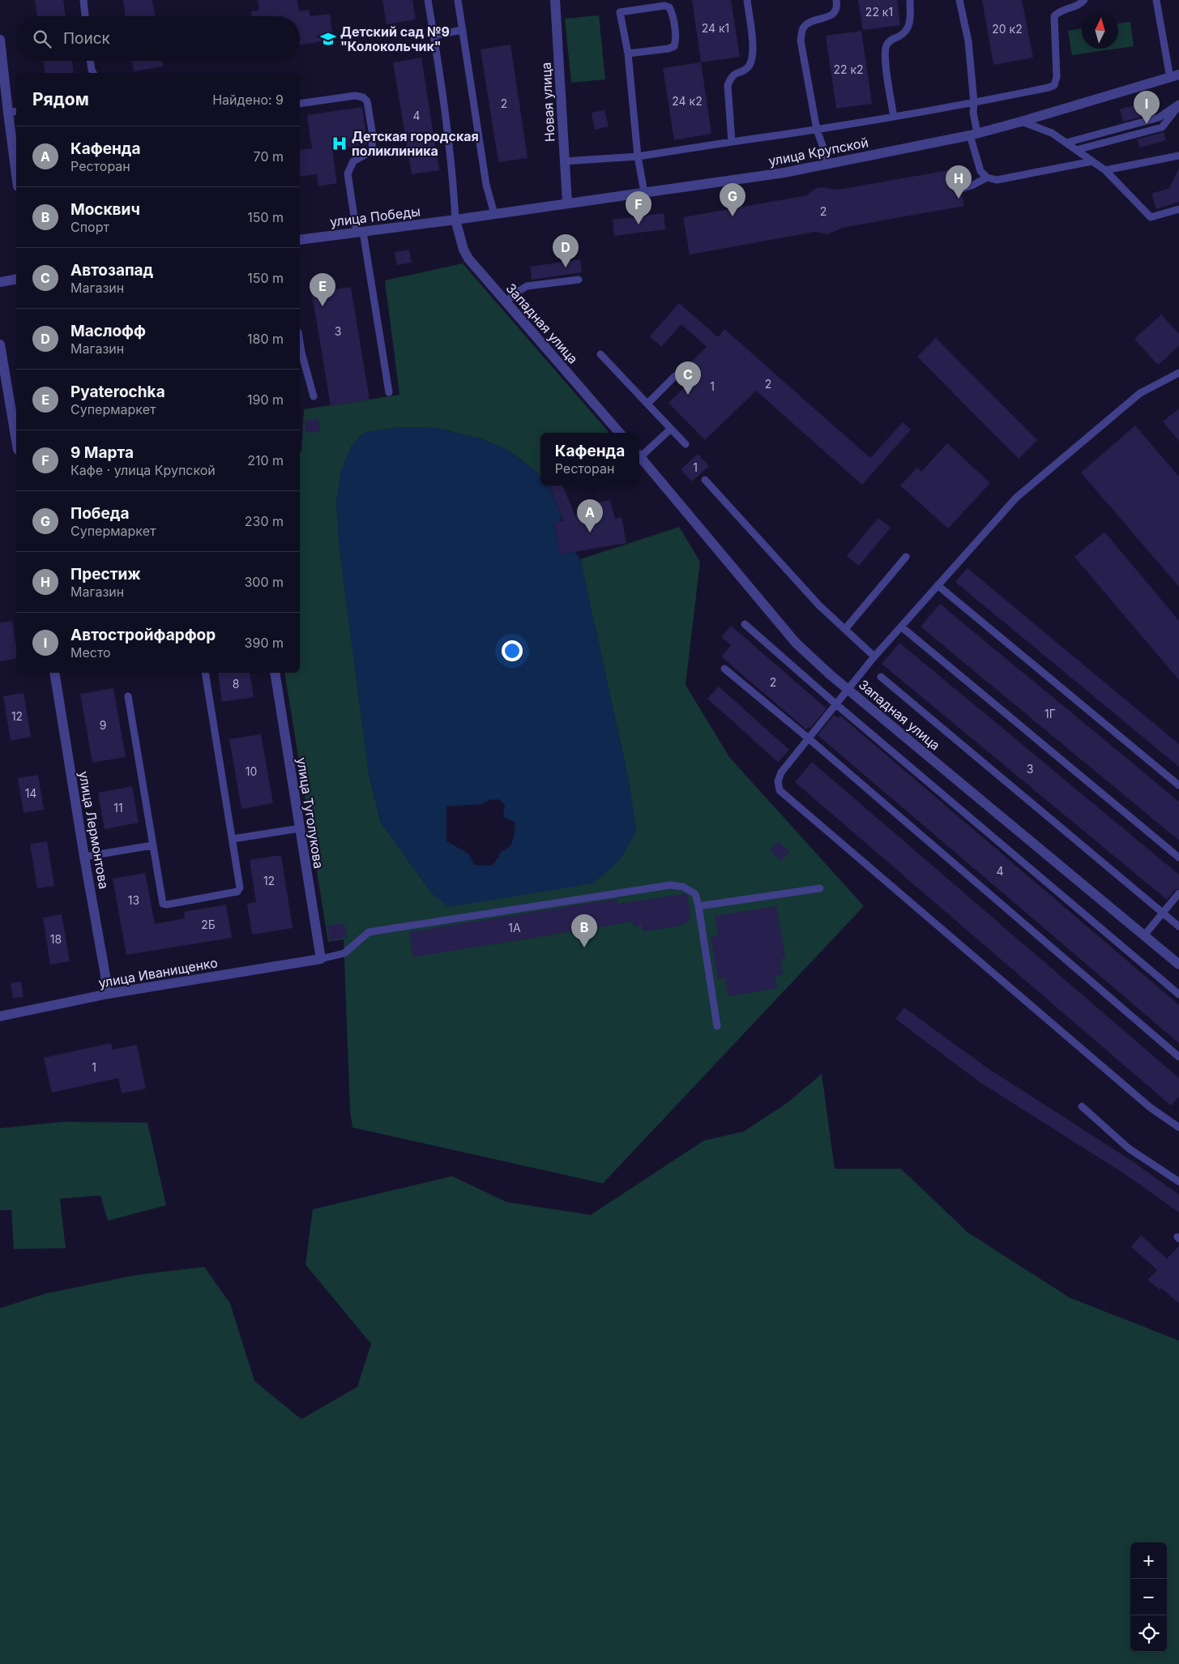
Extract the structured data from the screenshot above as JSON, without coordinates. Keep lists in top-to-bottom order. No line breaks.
{"streets":{"street":["Новая улица","улица Крупской","улица Победы","Западная улица","улица Туголукова","улица Лермонтова","улица Иванищенко"]},"crossings":[["Новая улица","улица Крупской"],["улица Крупской","улица Победы"],["улица Крупской","Западная улица"],["улица Победы","Западная улица"],["улица Туголукова","улица Иванищенко"],["улица Лермонтова","улица Иванищенко"]],"places":{"school or university":["Детский сад №9 \"Колокольчик\""],"hospital":["Детская городская поликлиника"]},"house_numbers":["22 к1","24 к1","20 к2","22 к2","24 к2","2","4","2","3","2","1","1","2","8","1Г","12","9","3","10","14","11","4","12","13","2Б","1А","18","1"],"north":"top","page":{"search":"Поиск","heading":["Рядом","Найдено: 9"],"pins":["I","H","G","F","D","E","C","A","B"],"list":[{"mark":"A","name":"Кафенда","note":"Ресторан","value":"70 m"},{"mark":"B","name":"Москвич","note":"Спорт","value":"150 m"},{"mark":"C","name":"Автозапад","note":"Магазин","value":"150 m"},{"mark":"D","name":"Маслофф","note":"Магазин","value":"180 m"},{"mark":"E","name":"Pyaterochka","note":"Супермаркет","value":"190 m"},{"mark":"F","name":"9 Марта","note":"Кафе · улица Крупской","value":"210 m"},{"mark":"G","name":"Победа","note":"Супермаркет","value":"230 m"},{"mark":"H","name":"Престиж","note":"Магазин","value":"300 m"},{"mark":"I","name":"Автостройфарфор","note":"Место","value":"390 m"}],"popup":["Кафенда","Ресторан"],"map_buttons":["+","−"]}}
